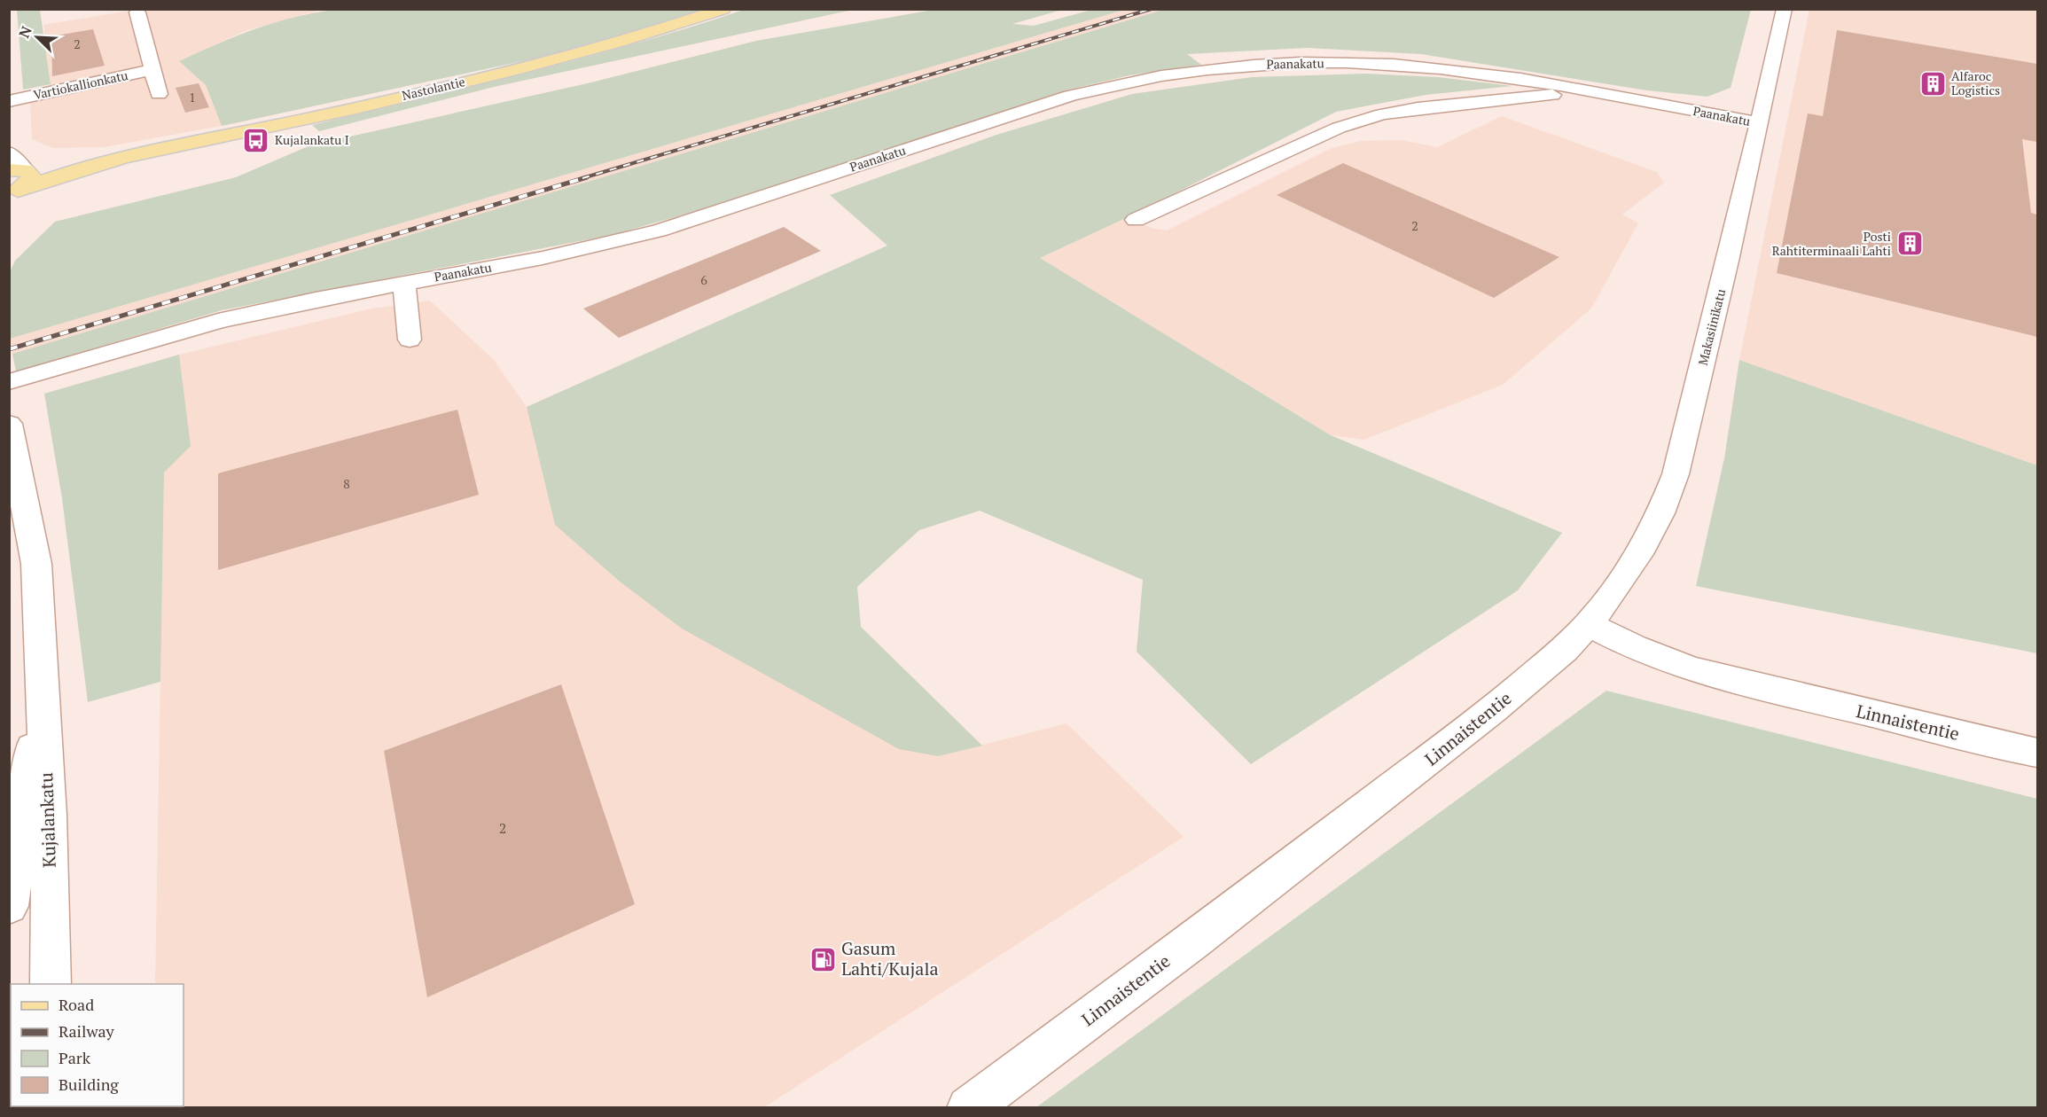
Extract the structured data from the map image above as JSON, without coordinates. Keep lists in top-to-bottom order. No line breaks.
{"streets":{"main road":["Nastolantie"],"street":["Paanakatu","Vartiokallionkatu","Makasiinikatu","Linnaistentie","Kujalankatu"]},"crossings":[["Paanakatu","Makasiinikatu"],["Makasiinikatu","Linnaistentie"]],"places":{"building":["Alfaroc Logistics","Posti Rahtiterminaali Lahti"],"bus stop":["Kujalankatu I"],"fuel station":["Gasum Lahti/Kujala"]},"house_numbers":["2","1","2","6","8","2"],"legend":["Road","Railway","Park","Building"],"north":"top left"}
